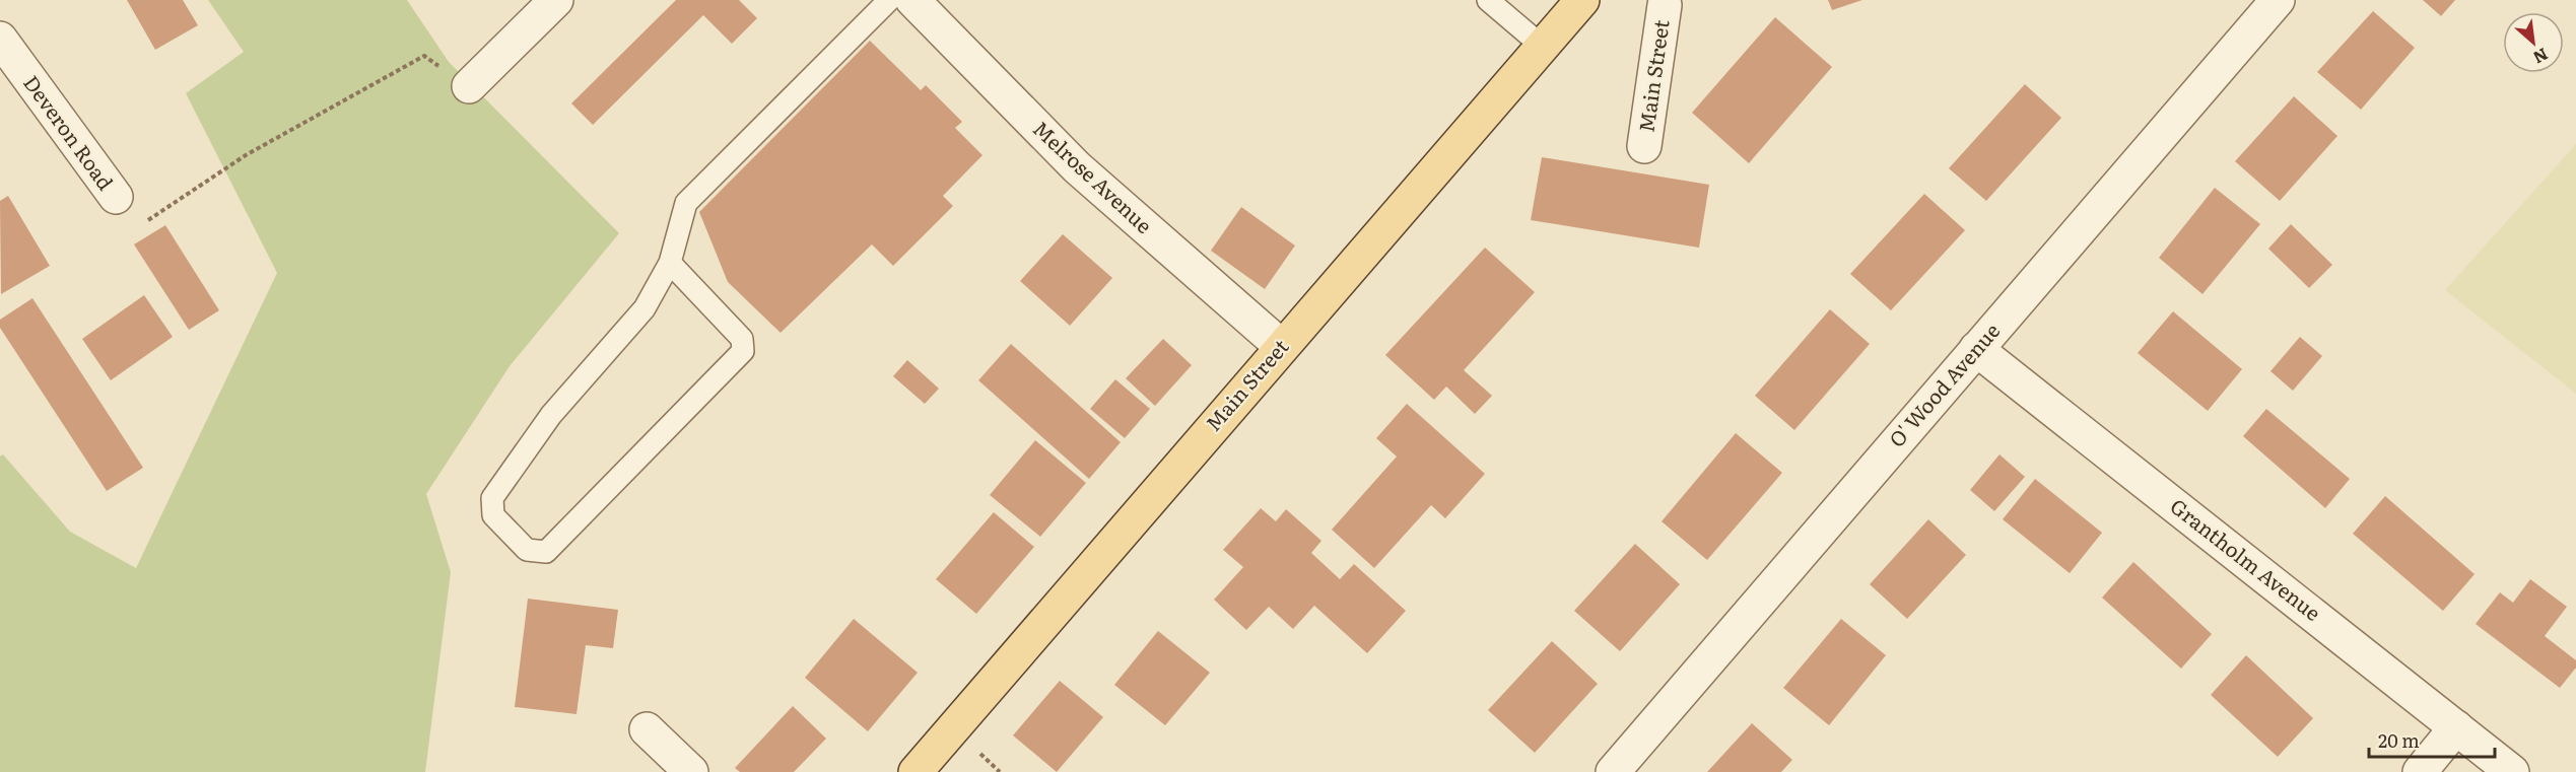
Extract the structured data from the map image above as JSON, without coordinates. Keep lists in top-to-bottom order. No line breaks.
{"streets":{"main road":["Main Street"],"street":["Deveron Road","Melrose Avenue","O' Wood Avenue","Grantholm Avenue"]},"crossings":[["Main Street","Melrose Avenue"],["O' Wood Avenue","Grantholm Avenue"]],"scale_bar":"20 m","north":"bottom right"}
